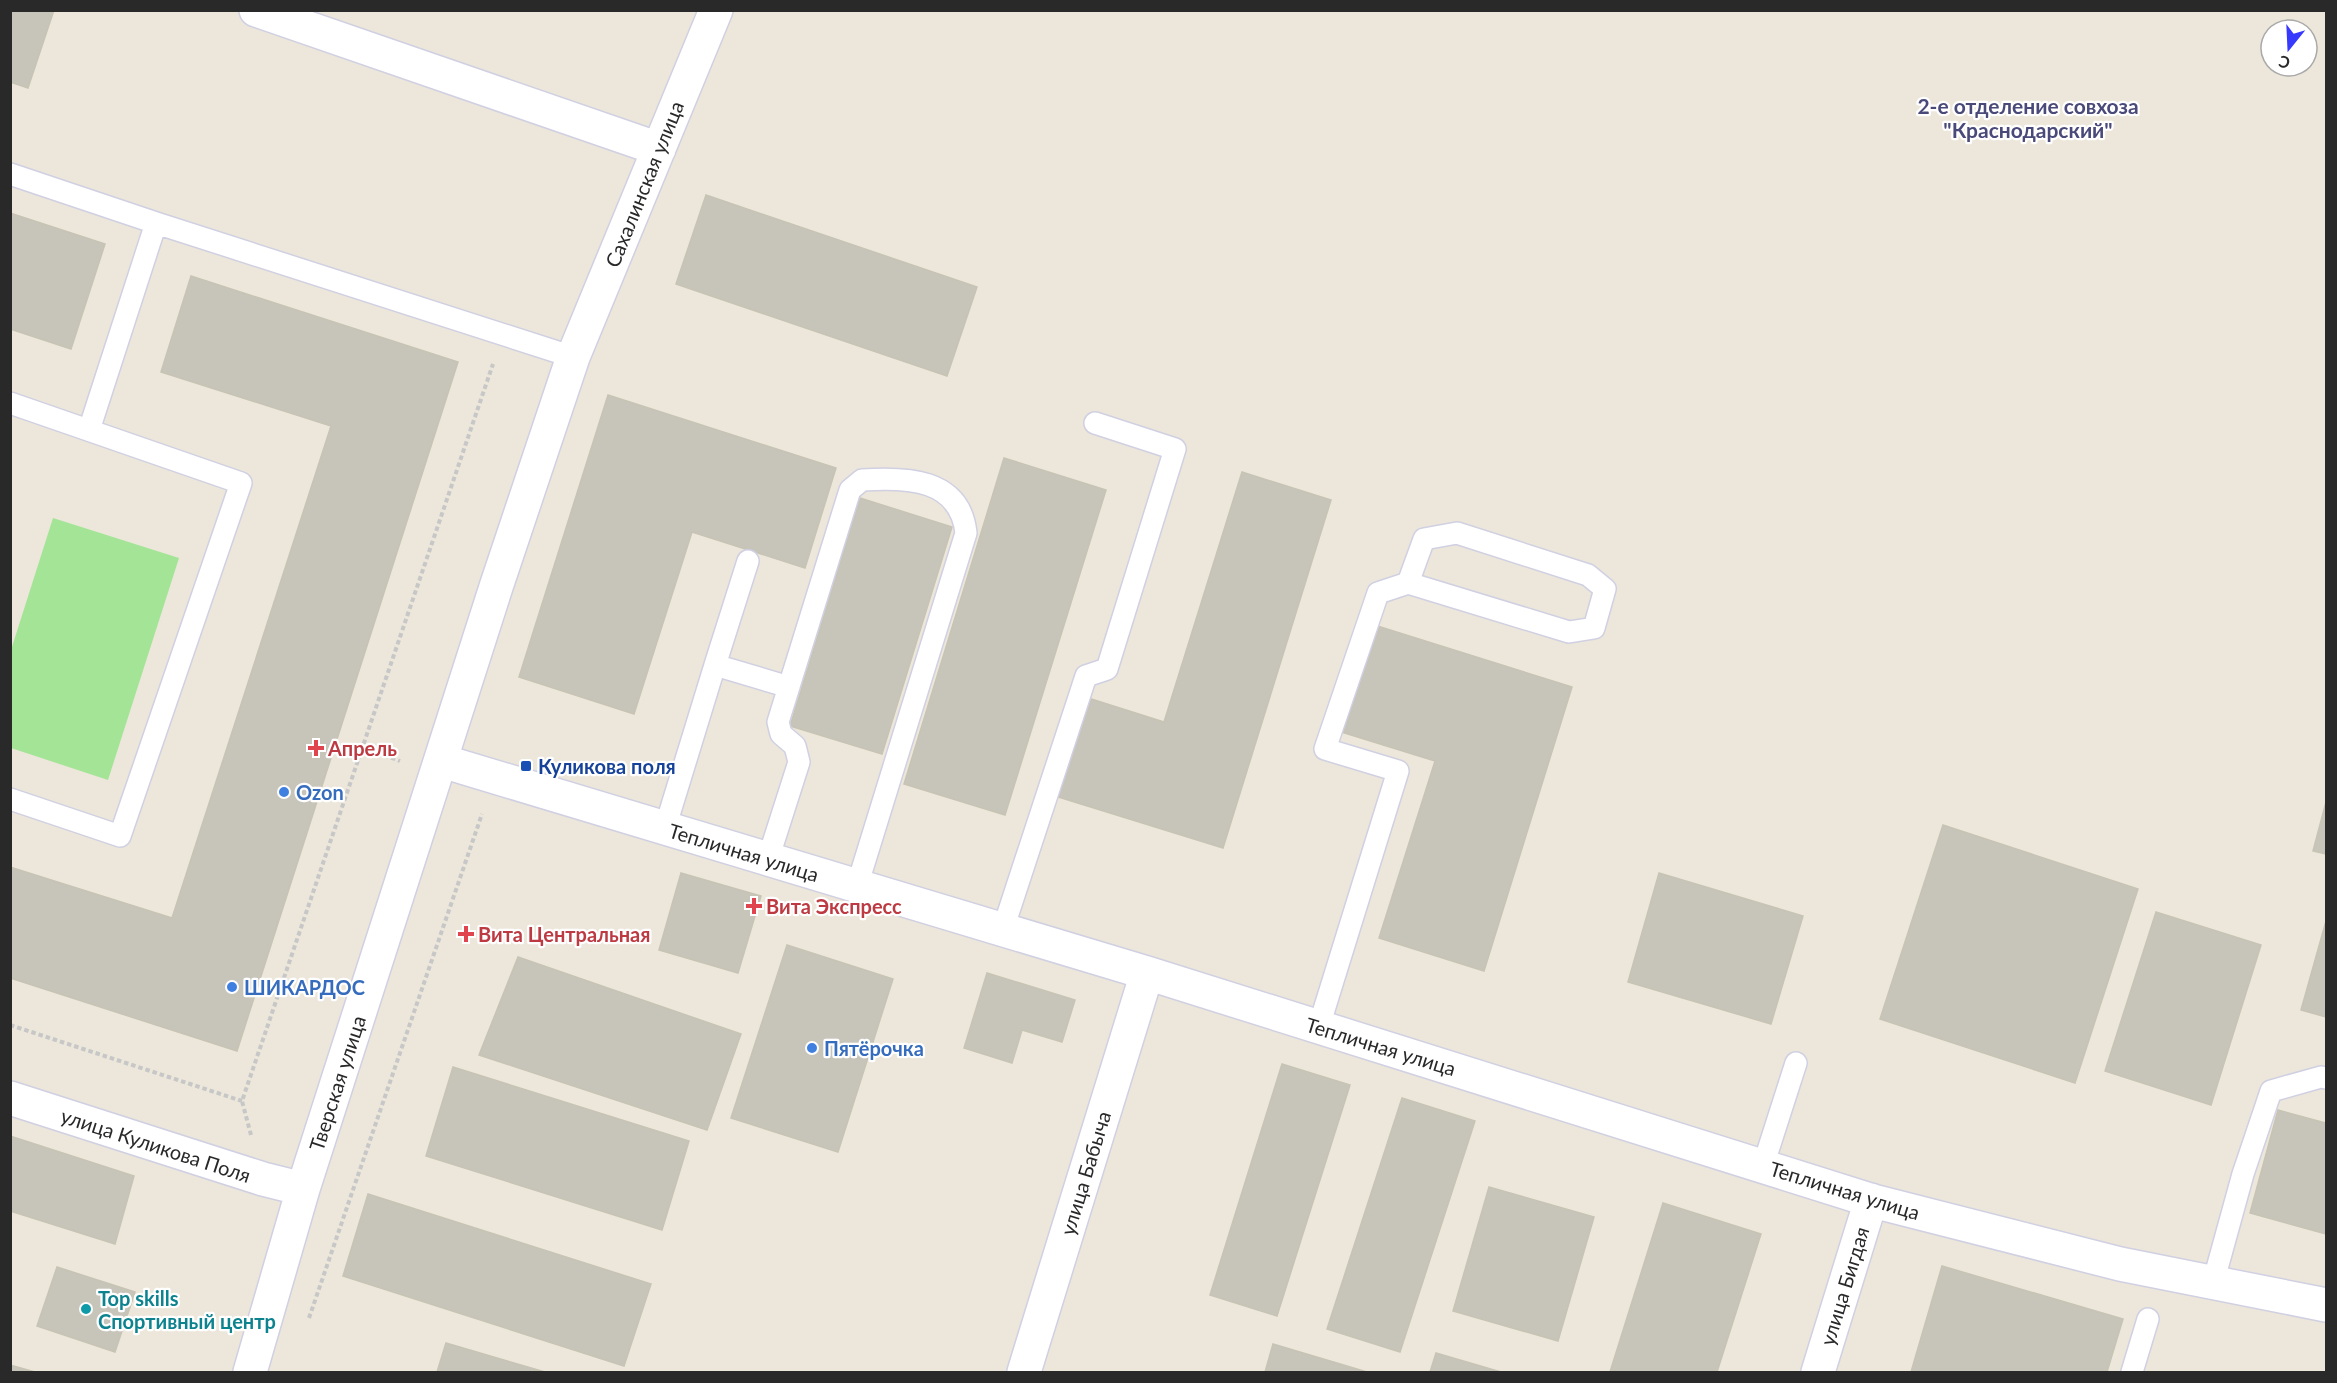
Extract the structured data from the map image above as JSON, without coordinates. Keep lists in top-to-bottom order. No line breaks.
{"streets":{"street":["Сахалинская улица","Тепличная улица","Тверская улица","улица Куликова Поля","улица Бабыча","улица Бигдая"]},"crossings":[["Сахалинская улица","Тепличная улица"],["Сахалинская улица","Тверская улица"],["Тепличная улица","Тверская улица"],["Тепличная улица","улица Бабыча"],["Тепличная улица","улица Бигдая"],["Тверская улица","улица Куликова Поля"]],"districts":["2-е отделение совхоза \"Краснодарский\""],"places":{"health":["Апрель","Вита Экспресс","Вита Центральная"],"transit":["Куликова поля"],"other":["Ozon","ШИКАРДОС","Пятёрочка","Top skills Спортивный центр"]},"north":"bottom"}
